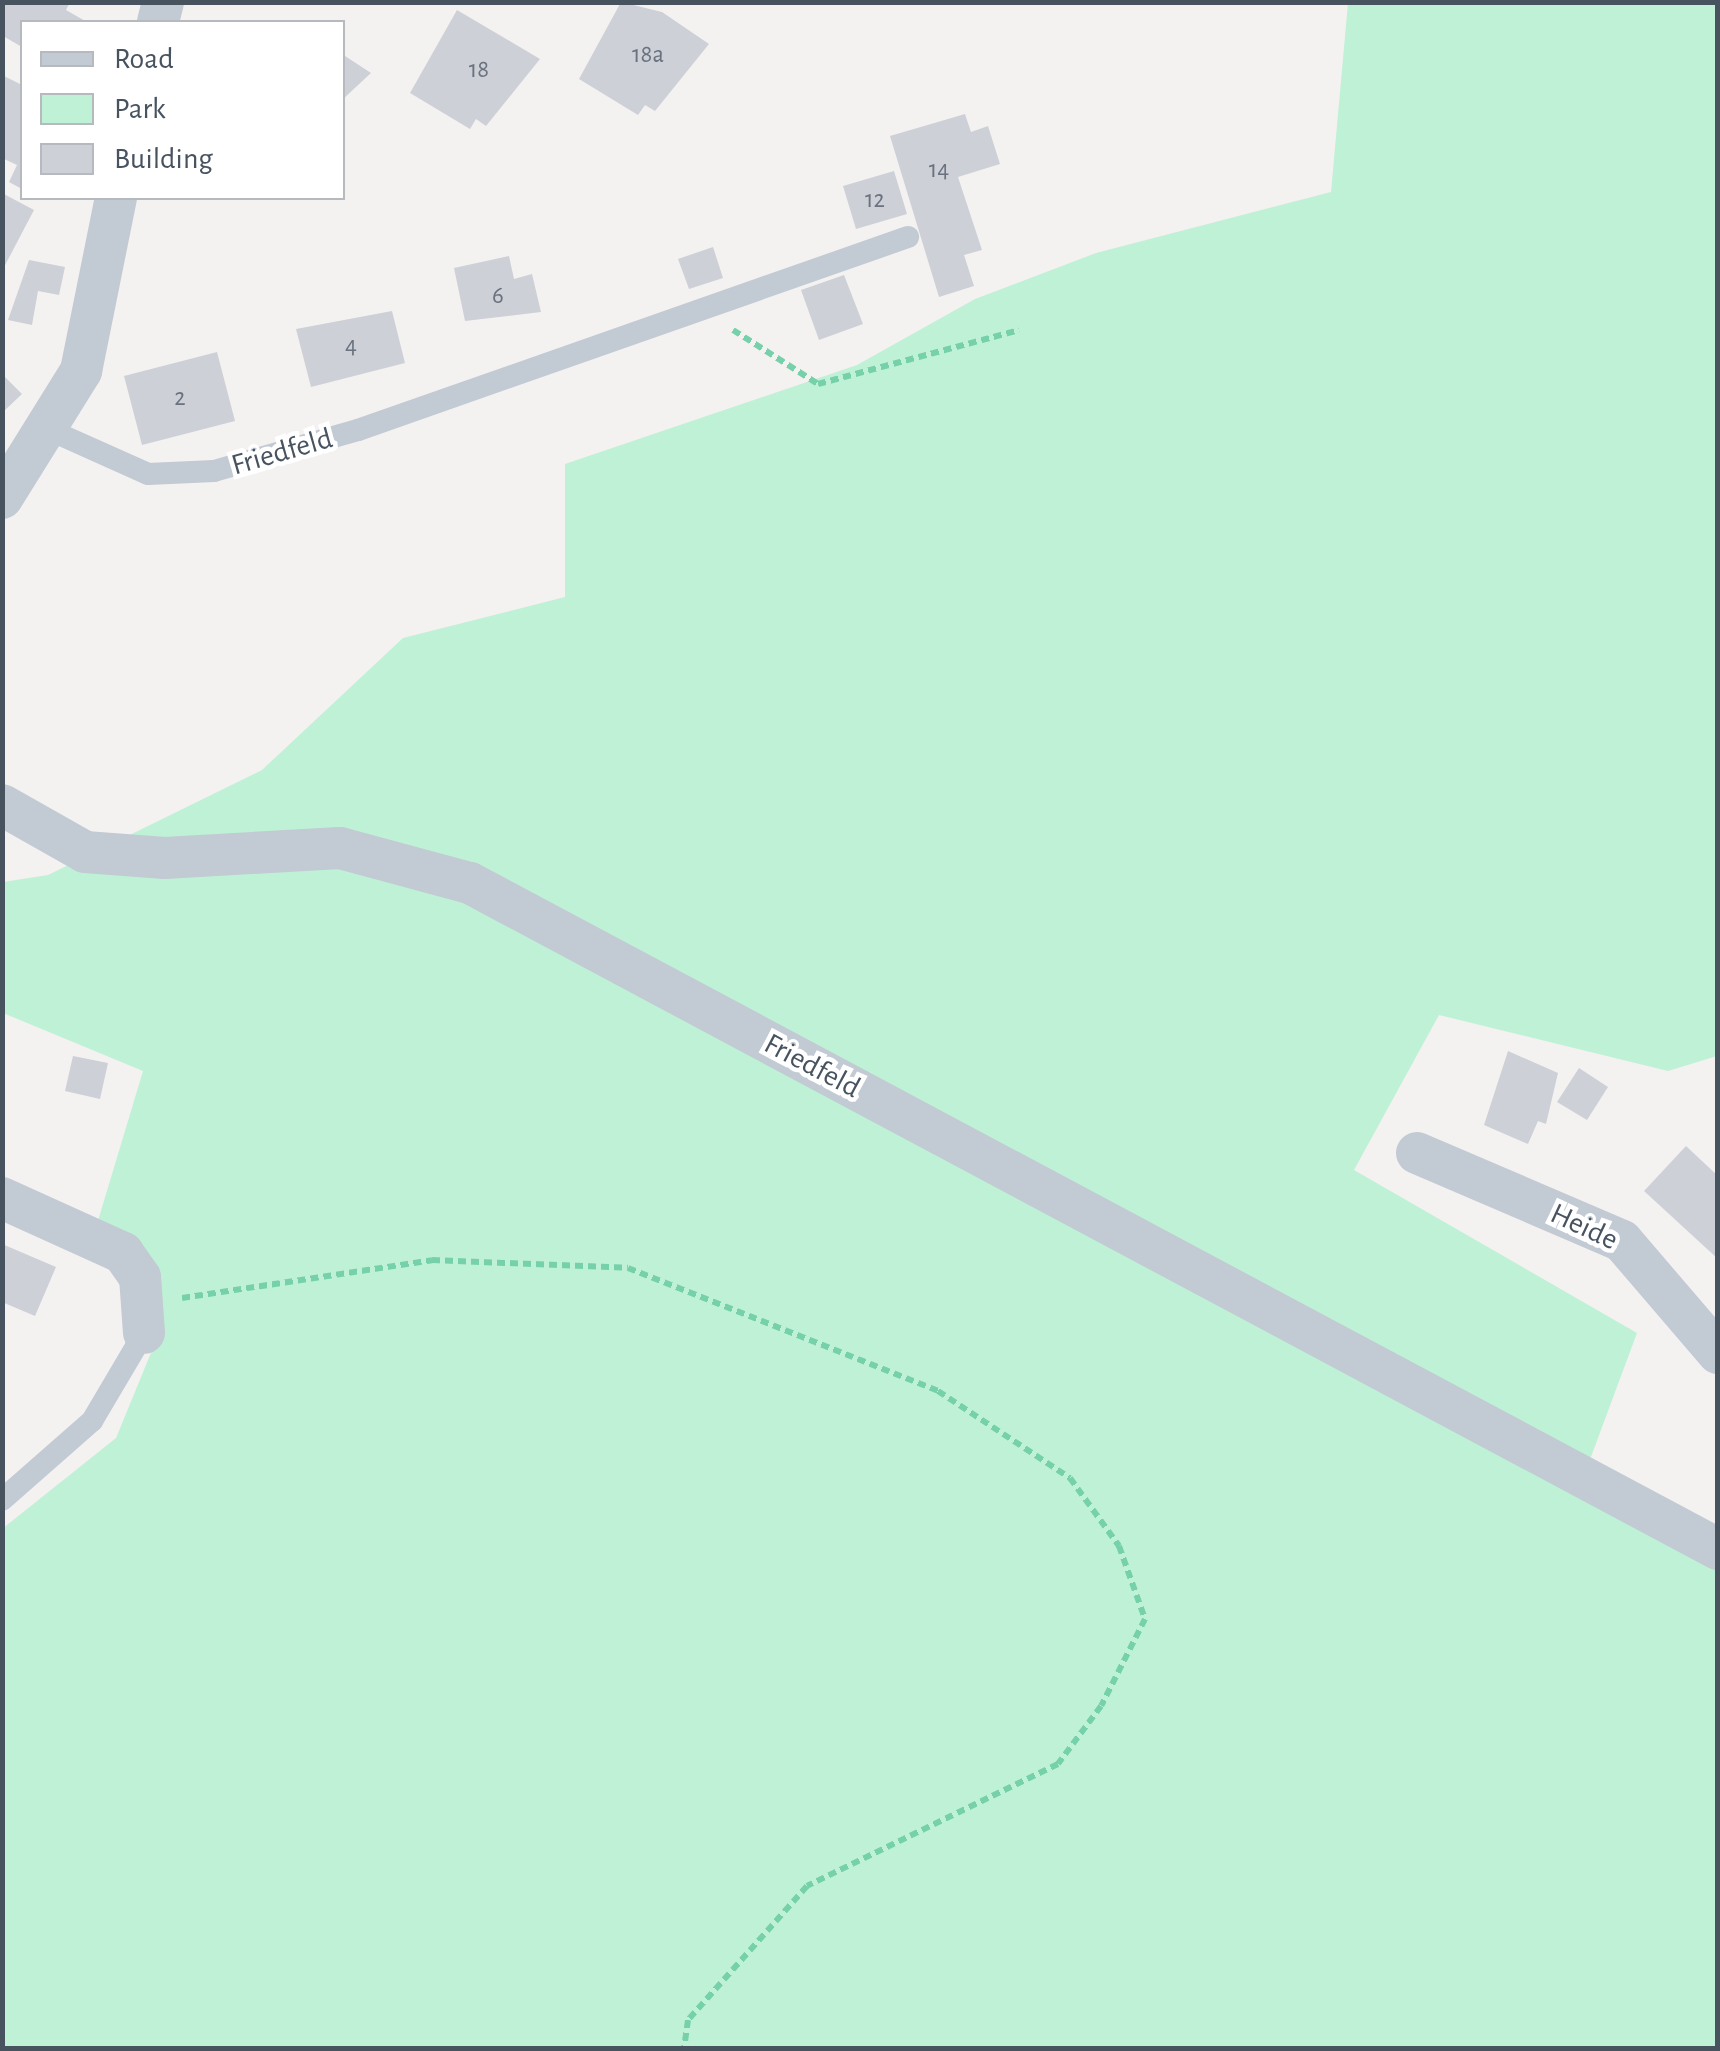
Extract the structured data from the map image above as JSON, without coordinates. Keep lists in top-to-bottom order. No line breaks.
{"streets":{"street":["Friedfeld","Heide"]},"house_numbers":["18a","18","14","12","6","4","2"],"legend":["Road","Park","Building"]}
